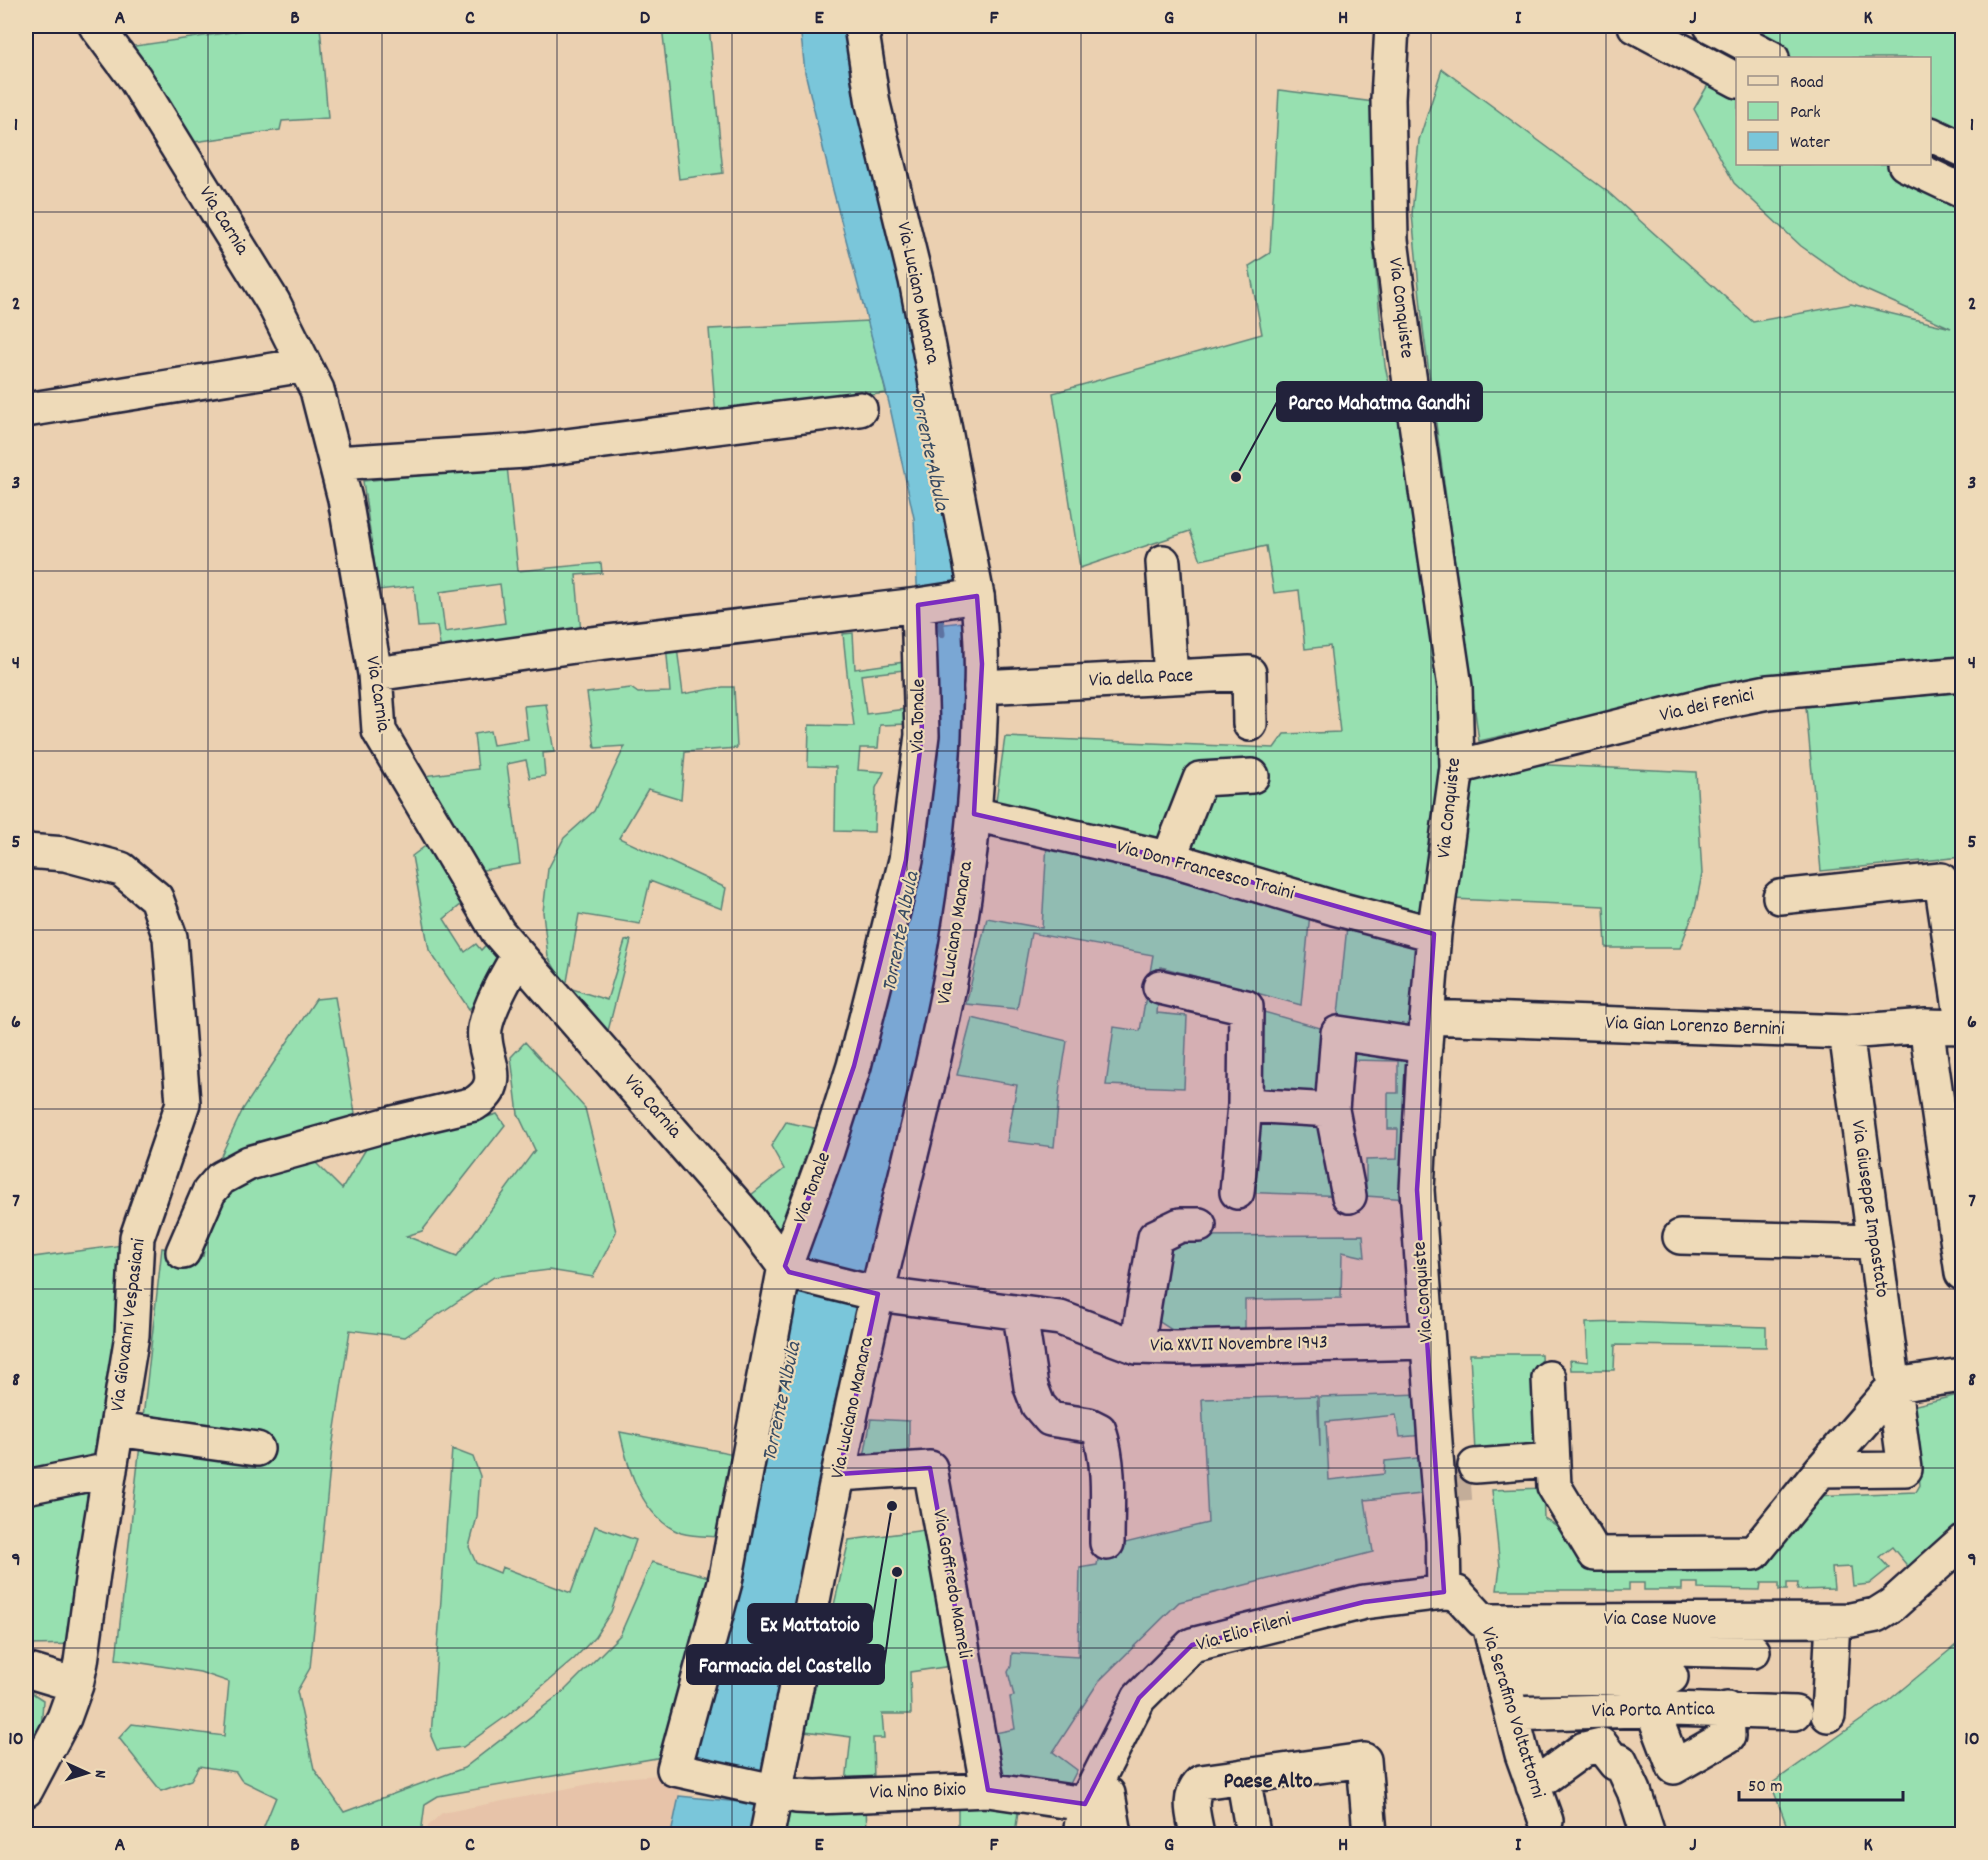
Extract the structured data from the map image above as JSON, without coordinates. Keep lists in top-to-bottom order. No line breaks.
{"streets":{"main road":["Via Carnia","Via Luciano Manara","Via Conquiste","Via della Pace","Via dei Fenici","Via Tonale","Via Don Francesco Traini","Via Gian Lorenzo Bernini","Via Giuseppe Impastato","Via Giovanni Vespasiani","Via XXVII Novembre 1943","Via Goffredo Mameli","Via Case Nuove","Via Elio Fileni","Via Porta Antica","Via Serafino Voltattorni","Via Nino Bixio"]},"crossings":[["Via Carnia","Via Tonale"],["Via Luciano Manara","Via della Pace"],["Via Luciano Manara","Via Don Francesco Traini"],["Via Luciano Manara","Via XXVII Novembre 1943"],["Via Luciano Manara","Via Goffredo Mameli"],["Via Luciano Manara","Via Nino Bixio"],["Via Conquiste","Via dei Fenici"],["Via Conquiste","Via Don Francesco Traini"],["Via Conquiste","Via Gian Lorenzo Bernini"],["Via Conquiste","Via XXVII Novembre 1943"],["Via Conquiste","Via Elio Fileni"],["Via Conquiste","Via Serafino Voltattorni"],["Via Tonale","Via Nino Bixio"],["Via Gian Lorenzo Bernini","Via Giuseppe Impastato"],["Via Goffredo Mameli","Via Nino Bixio"],["Via Case Nuove","Via Porta Antica"],["Via Case Nuove","Via Serafino Voltattorni"],["Via Elio Fileni","Via Serafino Voltattorni"],["Via Elio Fileni","Via Nino Bixio"],["Via Porta Antica","Via Serafino Voltattorni"]],"districts":["Paese Alto"],"water":["Torrente Albula"],"places":["Parco Mahatma Gandhi","Ex Mattatoio","Farmacia del Castello"],"legend":["Road","Park","Water"],"scale_bar":"50 m","north":"right","grid":{"columns":["A","B","C","D","E","F","G","H","I","J","K"],"rows":["1","2","3","4","5","6","7","8","9","10"]}}
